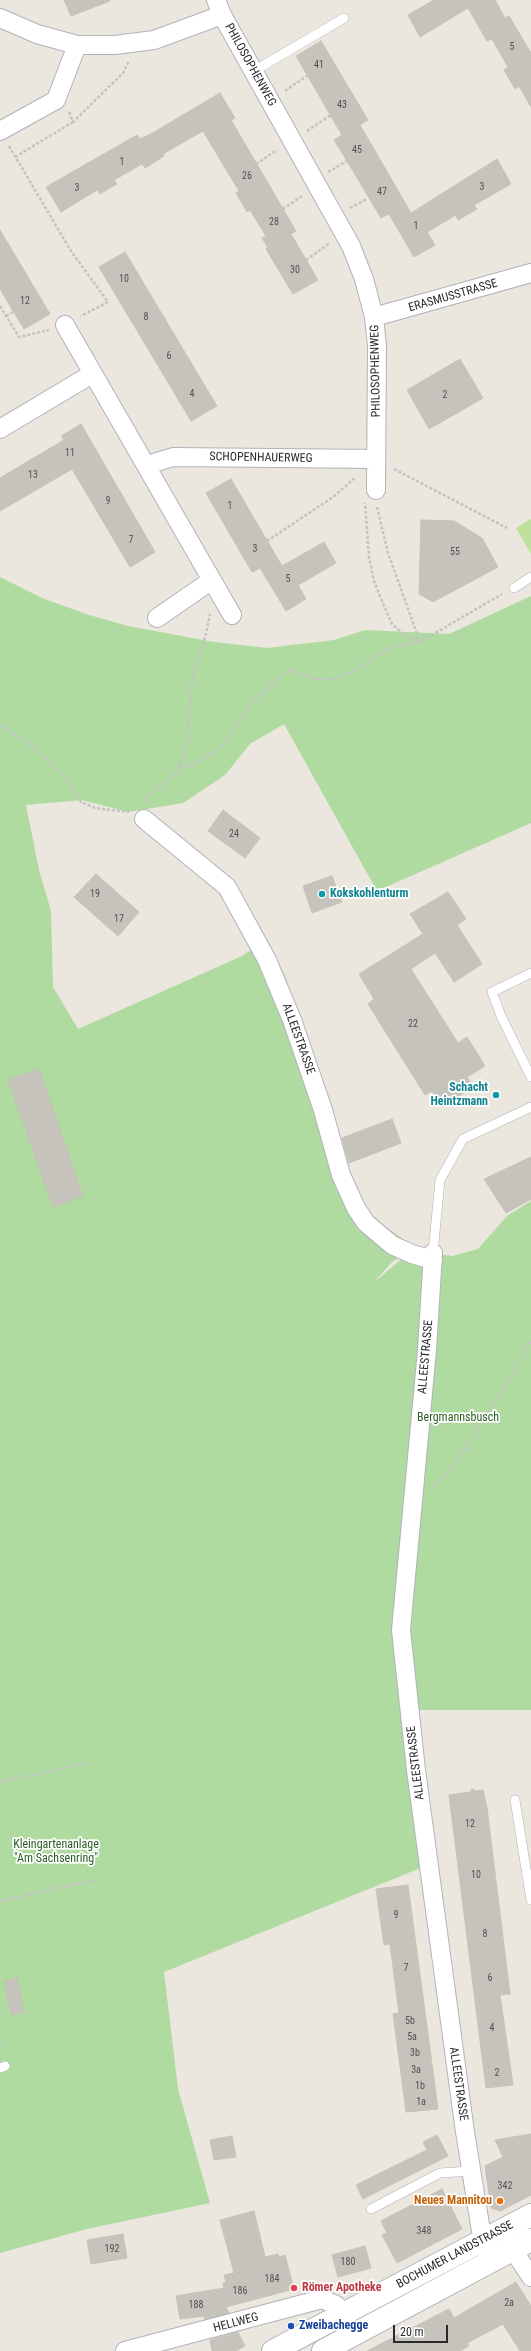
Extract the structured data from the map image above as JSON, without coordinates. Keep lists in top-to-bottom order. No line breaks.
{"streets":{"main road":["BOCHUMER LANDSTRASSE"],"street":["PHILOSOPHENWEG","ERASMUSSTRASSE","SCHOPENHAUERWEG","ALLEESTRASSE","HELLWEG"]},"crossings":[["PHILOSOPHENWEG","ERASMUSSTRASSE"],["PHILOSOPHENWEG","SCHOPENHAUERWEG"],["ALLEESTRASSE","BOCHUMER LANDSTRASSE"],["BOCHUMER LANDSTRASSE","HELLWEG"]],"parks":["Bergmannsbusch","Kleingartenanlage \"Am Sachsenring\""],"places":["Kokskohlenturm","Schacht Heintzmann","Neues Mannitou","Römer Apotheke","Zweibachegge"],"house_numbers":["5","41","43","45","1","26","3","3","47","28","1","30","10","12","8","6","4","2","11","13","9","1","7","3","55","5","24","19","17","22","12","10","9","8","7","6","5b","4","5a","3b","3a","2","1b","1a","342","348","192","180","184","186","2a","188"],"scale_bar":"20 m"}
